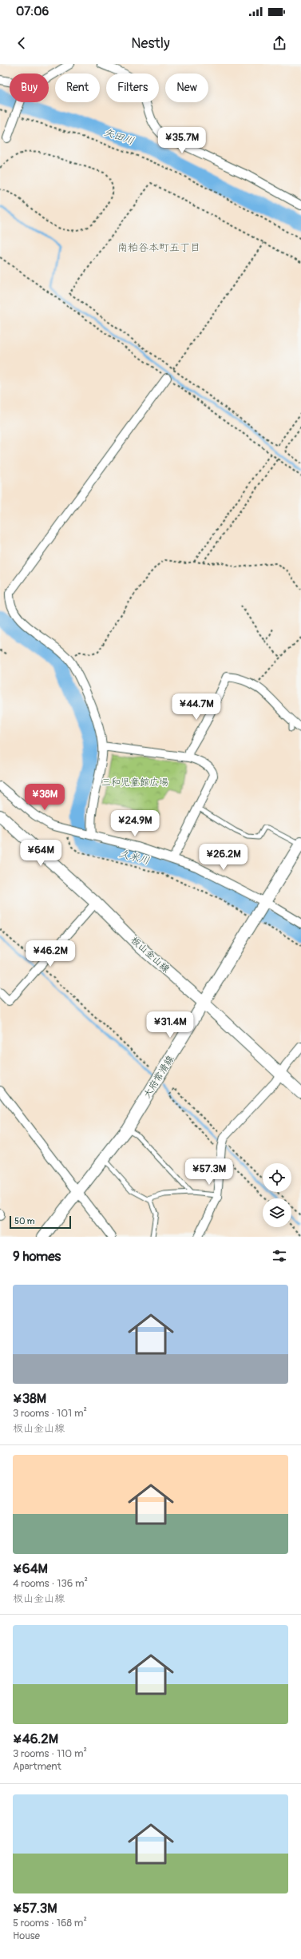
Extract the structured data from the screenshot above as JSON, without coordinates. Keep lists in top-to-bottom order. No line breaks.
{"streets":{"main road":["板山金山線","大府常滑線"]},"crossings":[["板山金山線","大府常滑線"]],"districts":["南粕谷本町五丁目"],"water":["矢田川","久米川"],"parks":["三和児童館広場"],"scale_bar":"50 m","page":{"status":"07:06","header":"Nestly","chip":["Buy","Rent","Filters","New"],"price":["¥35.7M","¥44.7M","¥38M","¥24.9M","¥64M","¥26.2M","¥46.2M","¥31.4M","¥57.3M"],"scale":"50 m","heading":"9 homes","list":[{"name":"¥38M","note":"3 rooms · 101 m² · 板山金山線"},{"name":"¥64M","note":"4 rooms · 136 m² · 板山金山線"},{"name":"¥46.2M","note":"3 rooms · 110 m² · Apartment"},{"name":"¥57.3M","note":"5 rooms · 168 m² · House"}]}}
